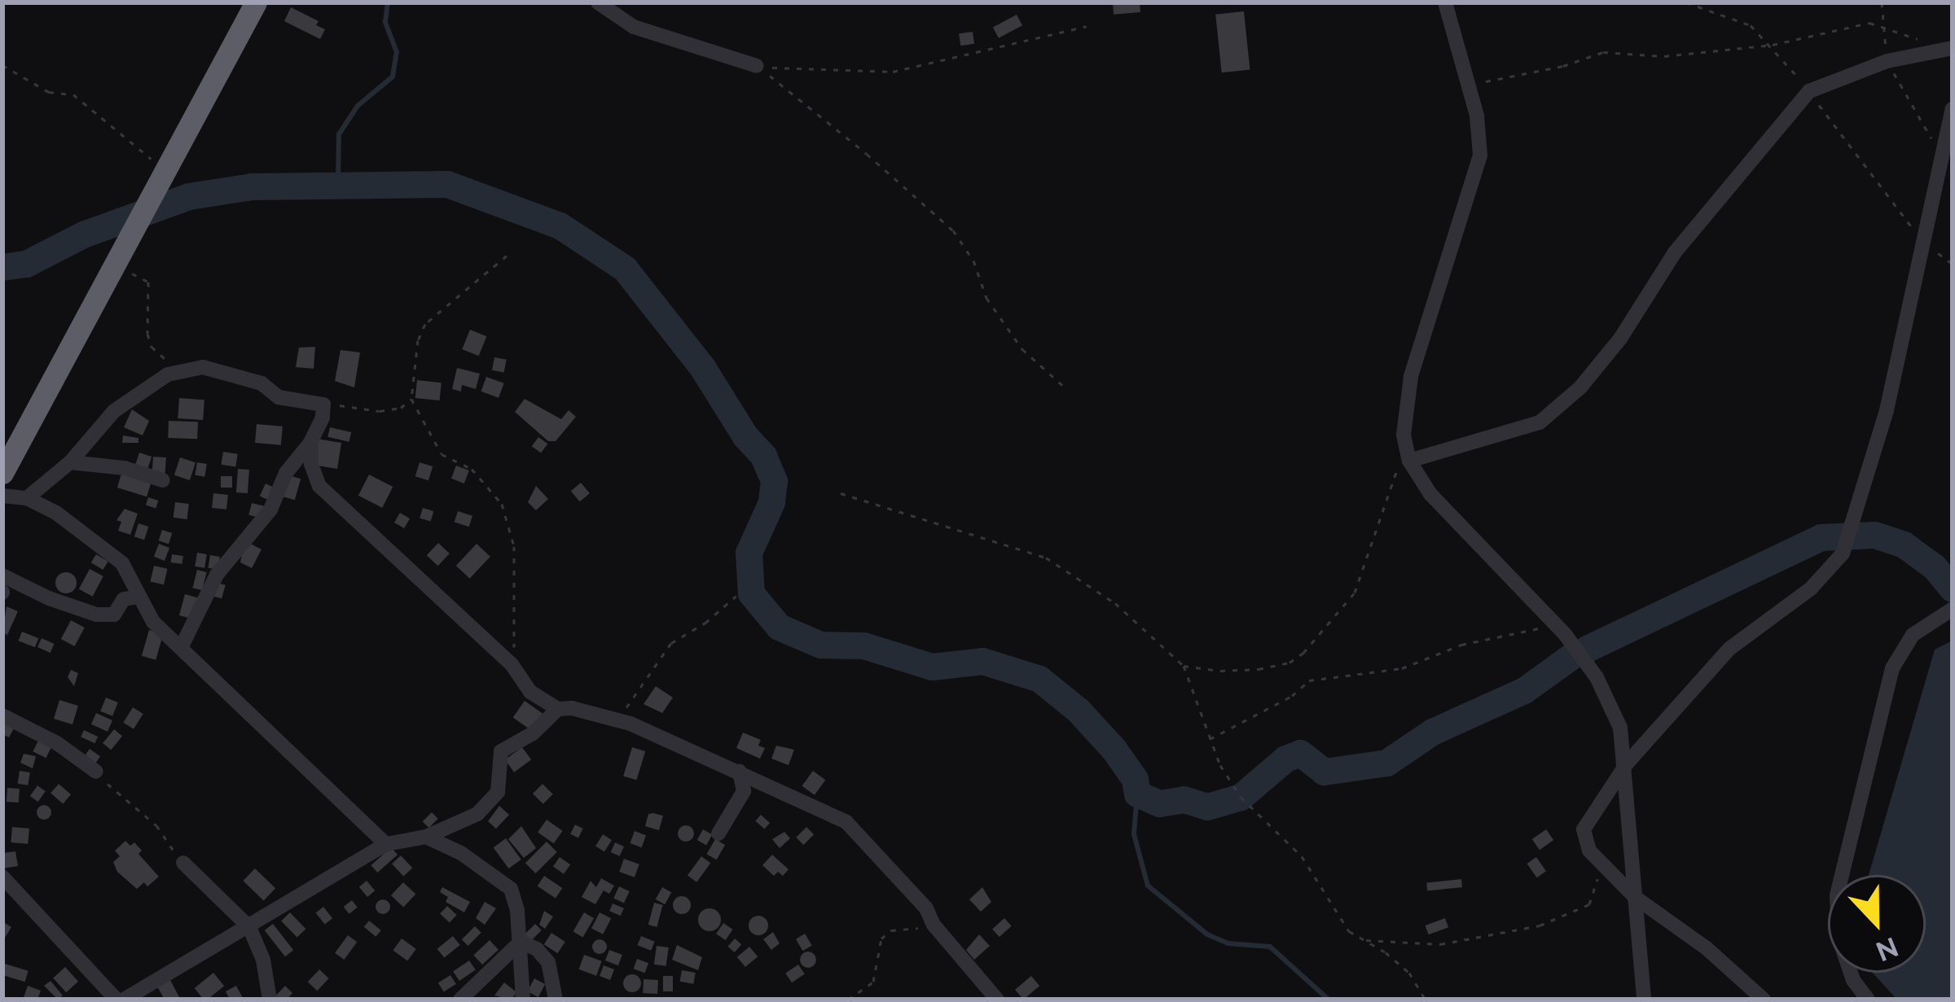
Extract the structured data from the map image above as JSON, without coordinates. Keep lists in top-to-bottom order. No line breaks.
{"north":"bottom"}
